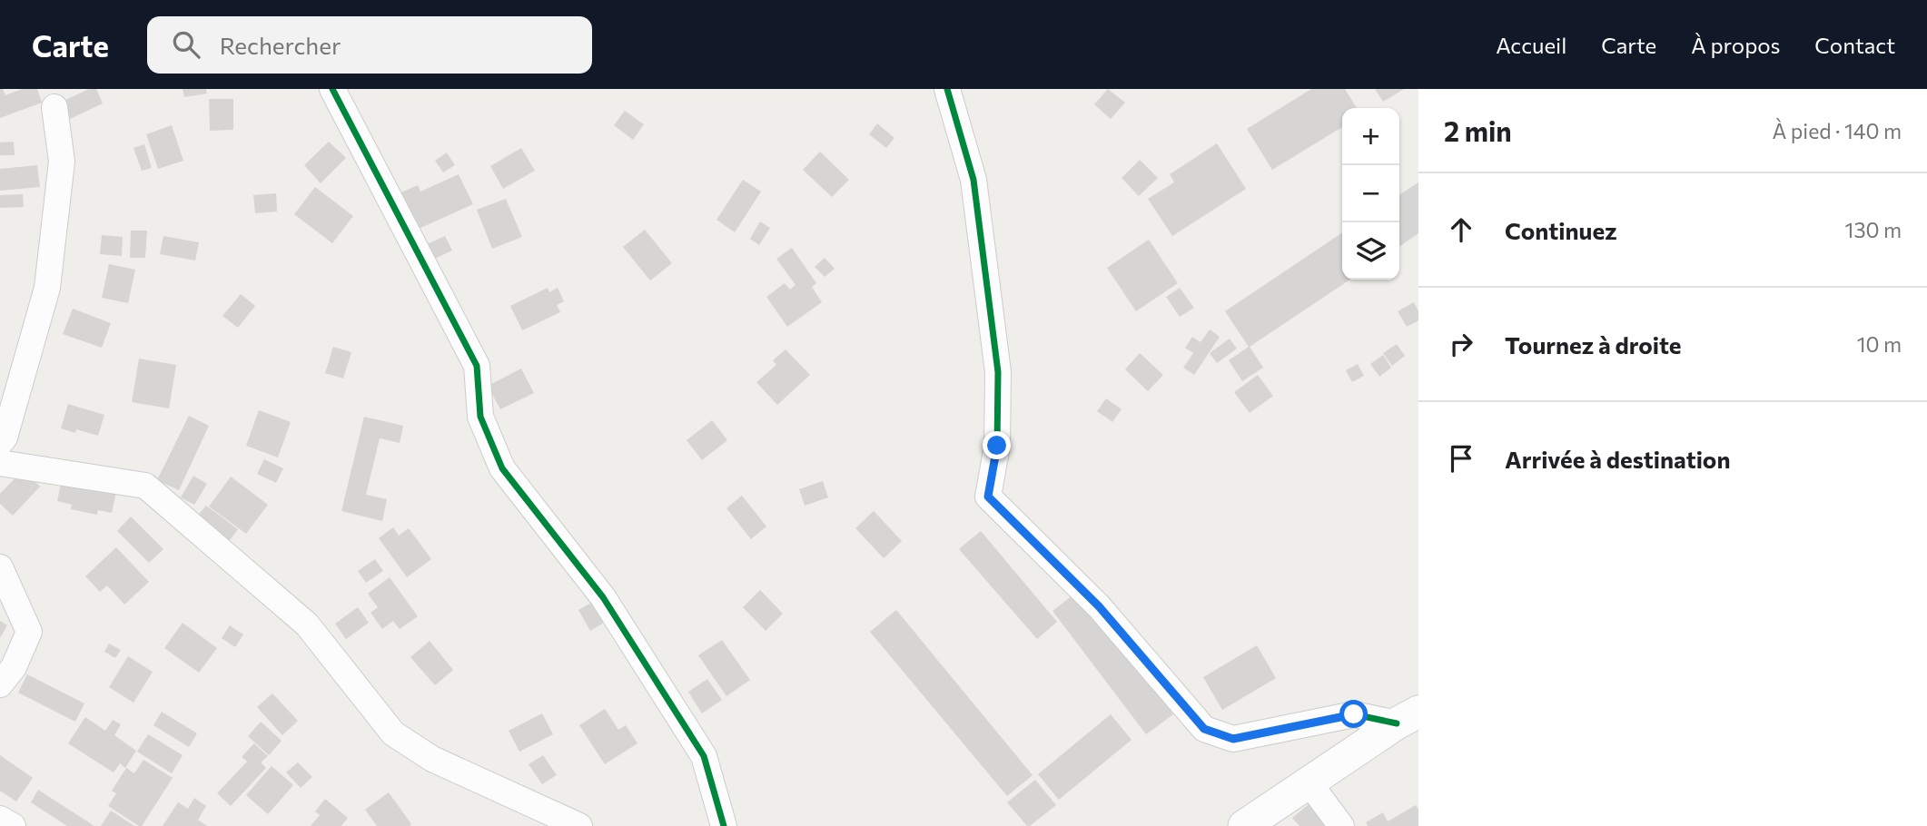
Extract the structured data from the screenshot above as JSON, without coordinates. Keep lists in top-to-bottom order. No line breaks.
{"page":{"header":"Carte","search":"Rechercher","nav":["Accueil","Carte","À propos","Contact"],"heading":["2 min","À pied · 140 m"],"map_buttons":["+","−"],"list":[["Continuez","130 m"],["Tournez à droite","10 m"],"Arrivée à destination"]}}
